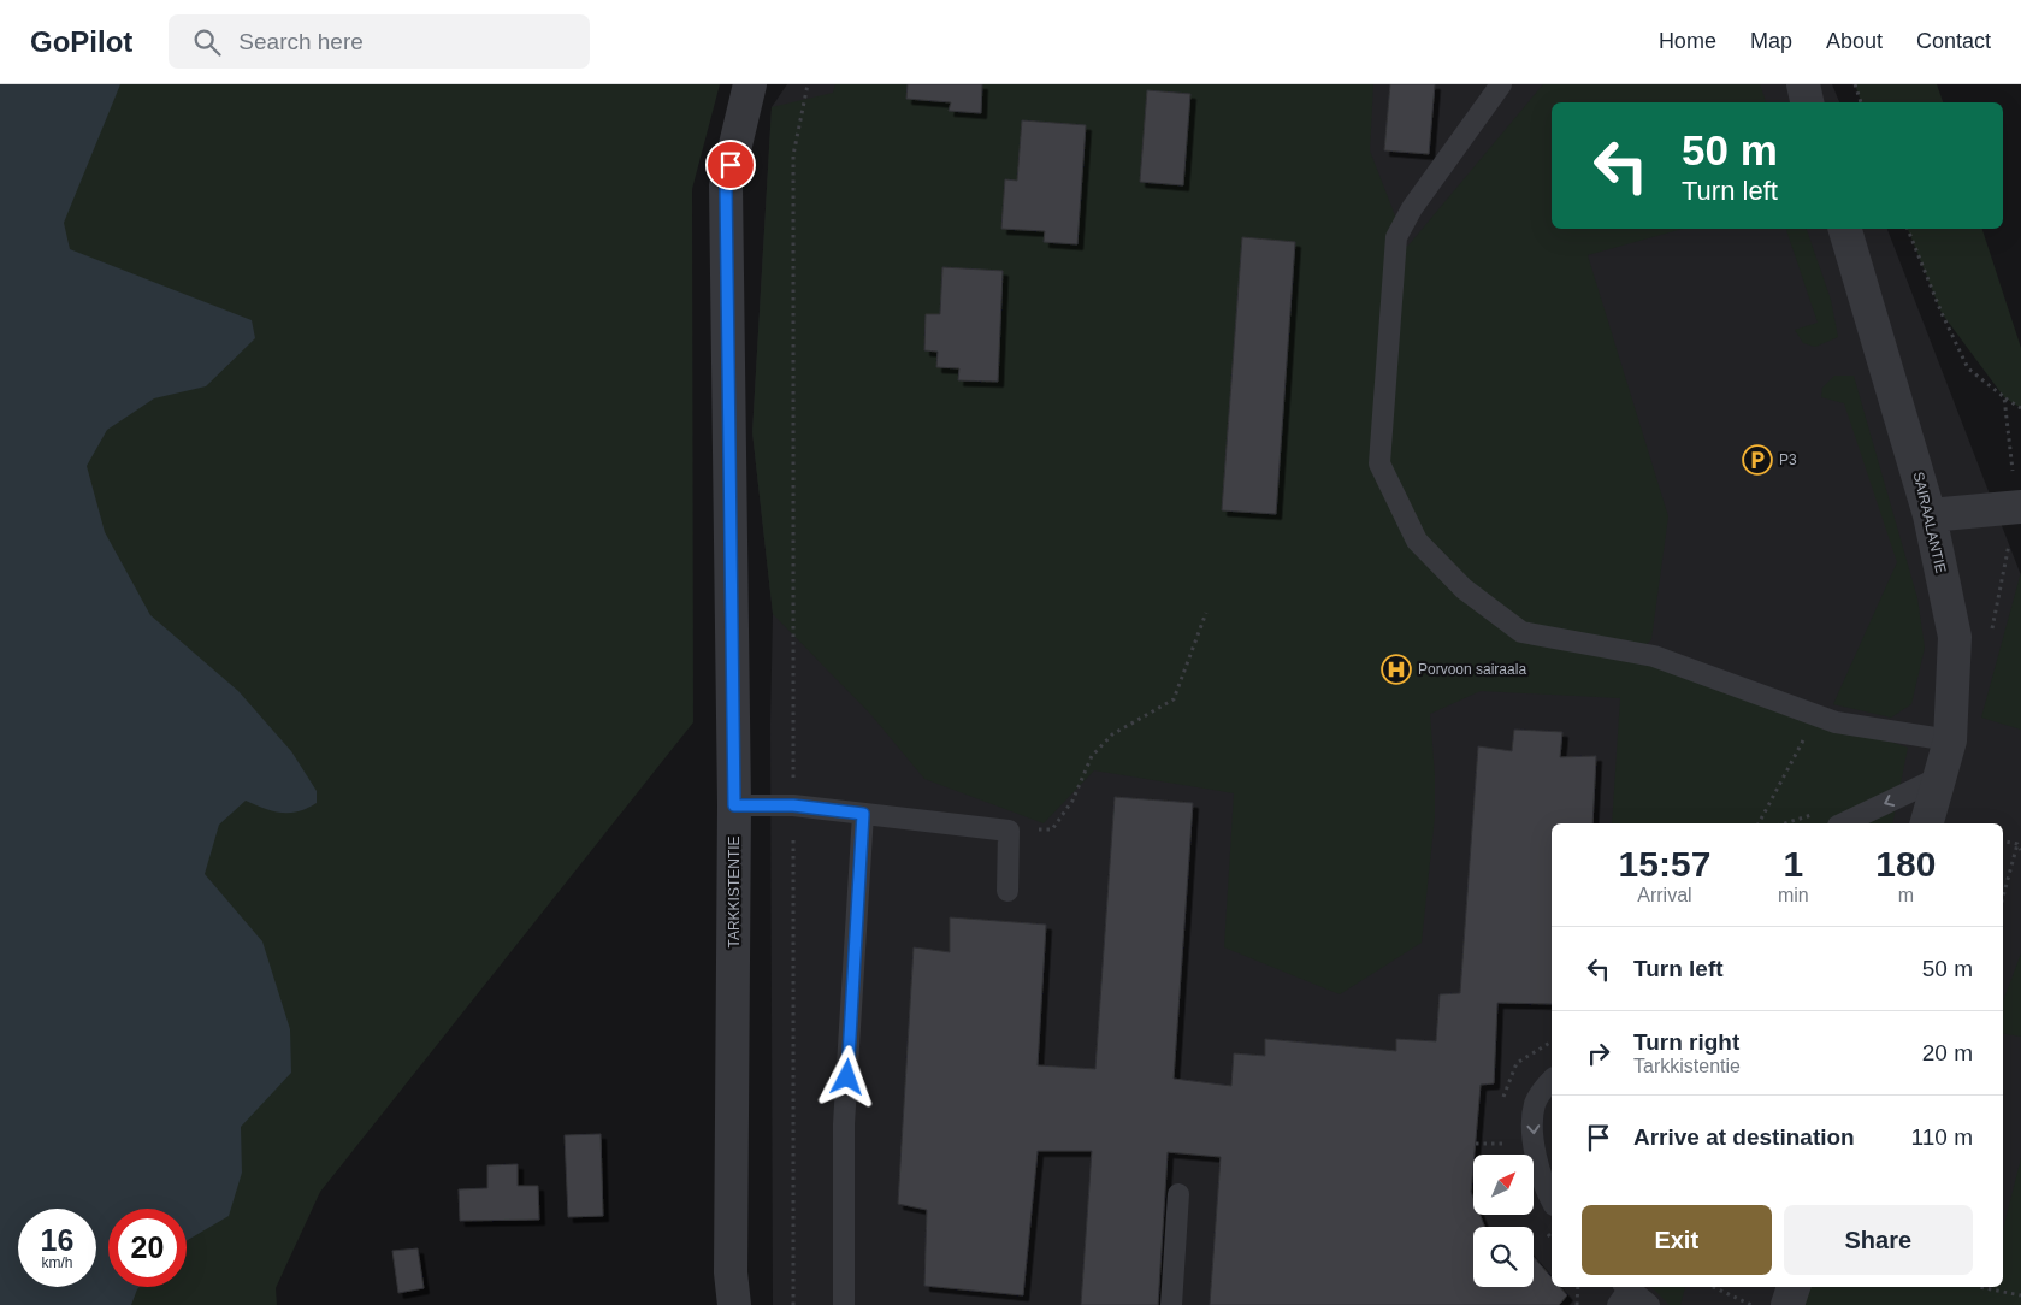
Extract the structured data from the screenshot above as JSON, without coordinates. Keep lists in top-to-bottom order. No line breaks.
{"streets":{"street":["SAIRAALANTIE","TARKKISTENTIE"]},"places":{"parking":["P3"],"hospital":["Porvoon sairaala"]},"north":"top right","page":{"header":"GoPilot","search":"Search here","nav":["Home","Map","About","Contact"],"turn":["50 m","Turn left"],"eta":["15:57","Arrival","1","min","180","m"],"list":[{"name":"Turn left","value":"50 m"},{"name":"Turn right","note":"Tarkkistentie","value":"20 m"},{"name":"Arrive at destination","value":"110 m"}],"buttons":["Exit","Share"],"speed":"16 km/h","limit":"20"}}
